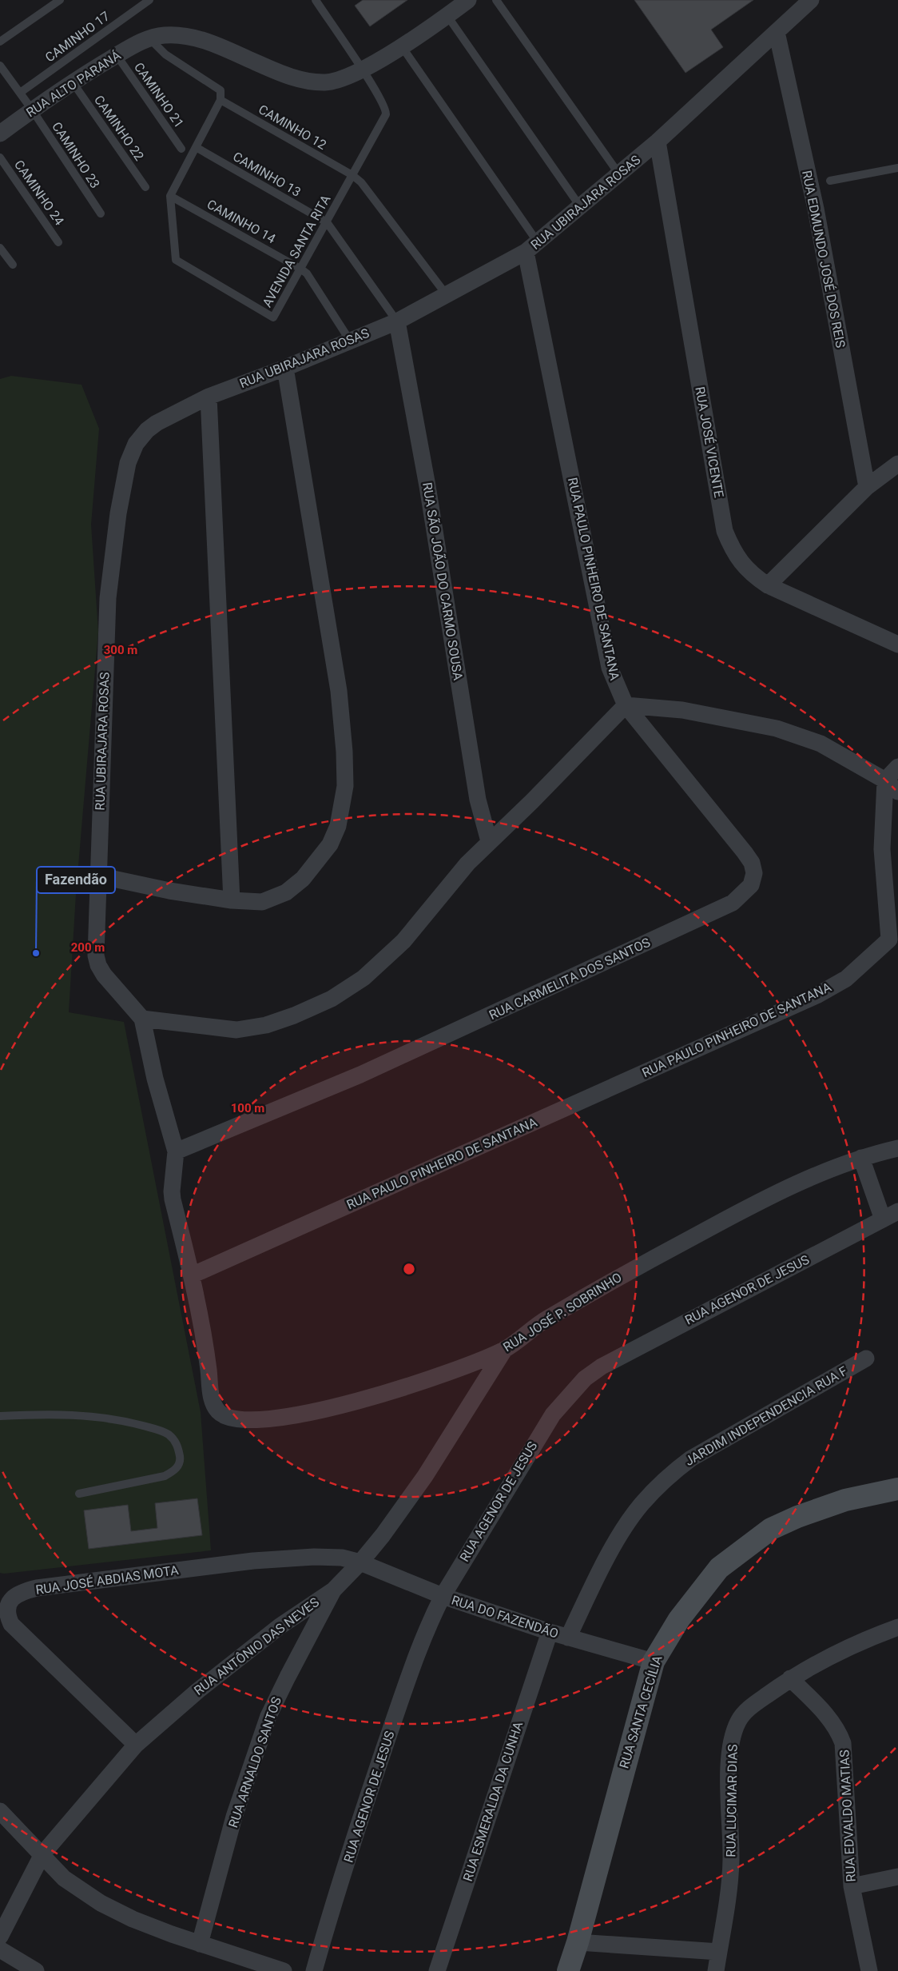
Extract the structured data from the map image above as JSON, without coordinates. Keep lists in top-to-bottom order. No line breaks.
{"streets":{"street":["RUA ALTO PARANÁ","RUA UBIRAJARA ROSAS","RUA EDMUNDO JOSÉ DOS REIS","RUA JOSÉ VICENTE","RUA PAULO PINHEIRO DE SANTANA","RUA SÃO JOÃO DO CARMO SOUSA","RUA CARMELITA DOS SANTOS","RUA AGENOR DE JESUS","RUA JOSÉ P. SOBRINHO","JARDIM INDEPENDENCIA RUA F","RUA JOSÉ ABDIAS MOTA","RUA DO FAZENDÃO","RUA ANTÔNIO DAS NEVES","RUA SANTA CECÍLIA","RUA ARNALDO SANTOS","RUA LUCIMAR DIAS","RUA ESMERALDA DA CUNHA","RUA EDVALDO MATIAS"],"lane":["CAMINHO 17","CAMINHO 21","CAMINHO 12","CAMINHO 22","CAMINHO 23","CAMINHO 13","CAMINHO 24","CAMINHO 14","AVENIDA SANTA RITA"]},"crossings":[["CAMINHO 17","CAMINHO 23"],["RUA ALTO PARANÁ","CAMINHO 21"],["RUA ALTO PARANÁ","CAMINHO 22"],["RUA ALTO PARANÁ","CAMINHO 23"],["CAMINHO 12","RUA UBIRAJARA ROSAS"],["CAMINHO 12","AVENIDA SANTA RITA"],["CAMINHO 13","AVENIDA SANTA RITA"],["RUA UBIRAJARA ROSAS","CAMINHO 14"],["RUA UBIRAJARA ROSAS","RUA EDMUNDO JOSÉ DOS REIS"],["RUA UBIRAJARA ROSAS","RUA JOSÉ VICENTE"],["RUA UBIRAJARA ROSAS","RUA PAULO PINHEIRO DE SANTANA"],["RUA UBIRAJARA ROSAS","RUA SÃO JOÃO DO CARMO SOUSA"],["CAMINHO 14","AVENIDA SANTA RITA"],["RUA PAULO PINHEIRO DE SANTANA","RUA CARMELITA DOS SANTOS"],["RUA PAULO PINHEIRO DE SANTANA","RUA JOSÉ P. SOBRINHO"],["RUA AGENOR DE JESUS","RUA DO FAZENDÃO"],["RUA JOSÉ P. SOBRINHO","RUA ANTÔNIO DAS NEVES"],["JARDIM INDEPENDENCIA RUA F","RUA DO FAZENDÃO"],["RUA JOSÉ ABDIAS MOTA","RUA DO FAZENDÃO"],["RUA JOSÉ ABDIAS MOTA","RUA ANTÔNIO DAS NEVES"],["RUA DO FAZENDÃO","RUA ANTÔNIO DAS NEVES"],["RUA DO FAZENDÃO","RUA SANTA CECÍLIA"],["RUA DO FAZENDÃO","RUA ESMERALDA DA CUNHA"],["RUA ANTÔNIO DAS NEVES","RUA ARNALDO SANTOS"],["RUA LUCIMAR DIAS","RUA EDVALDO MATIAS"]],"places":["Fazendão"],"rings":["300 m","200 m","100 m"]}
